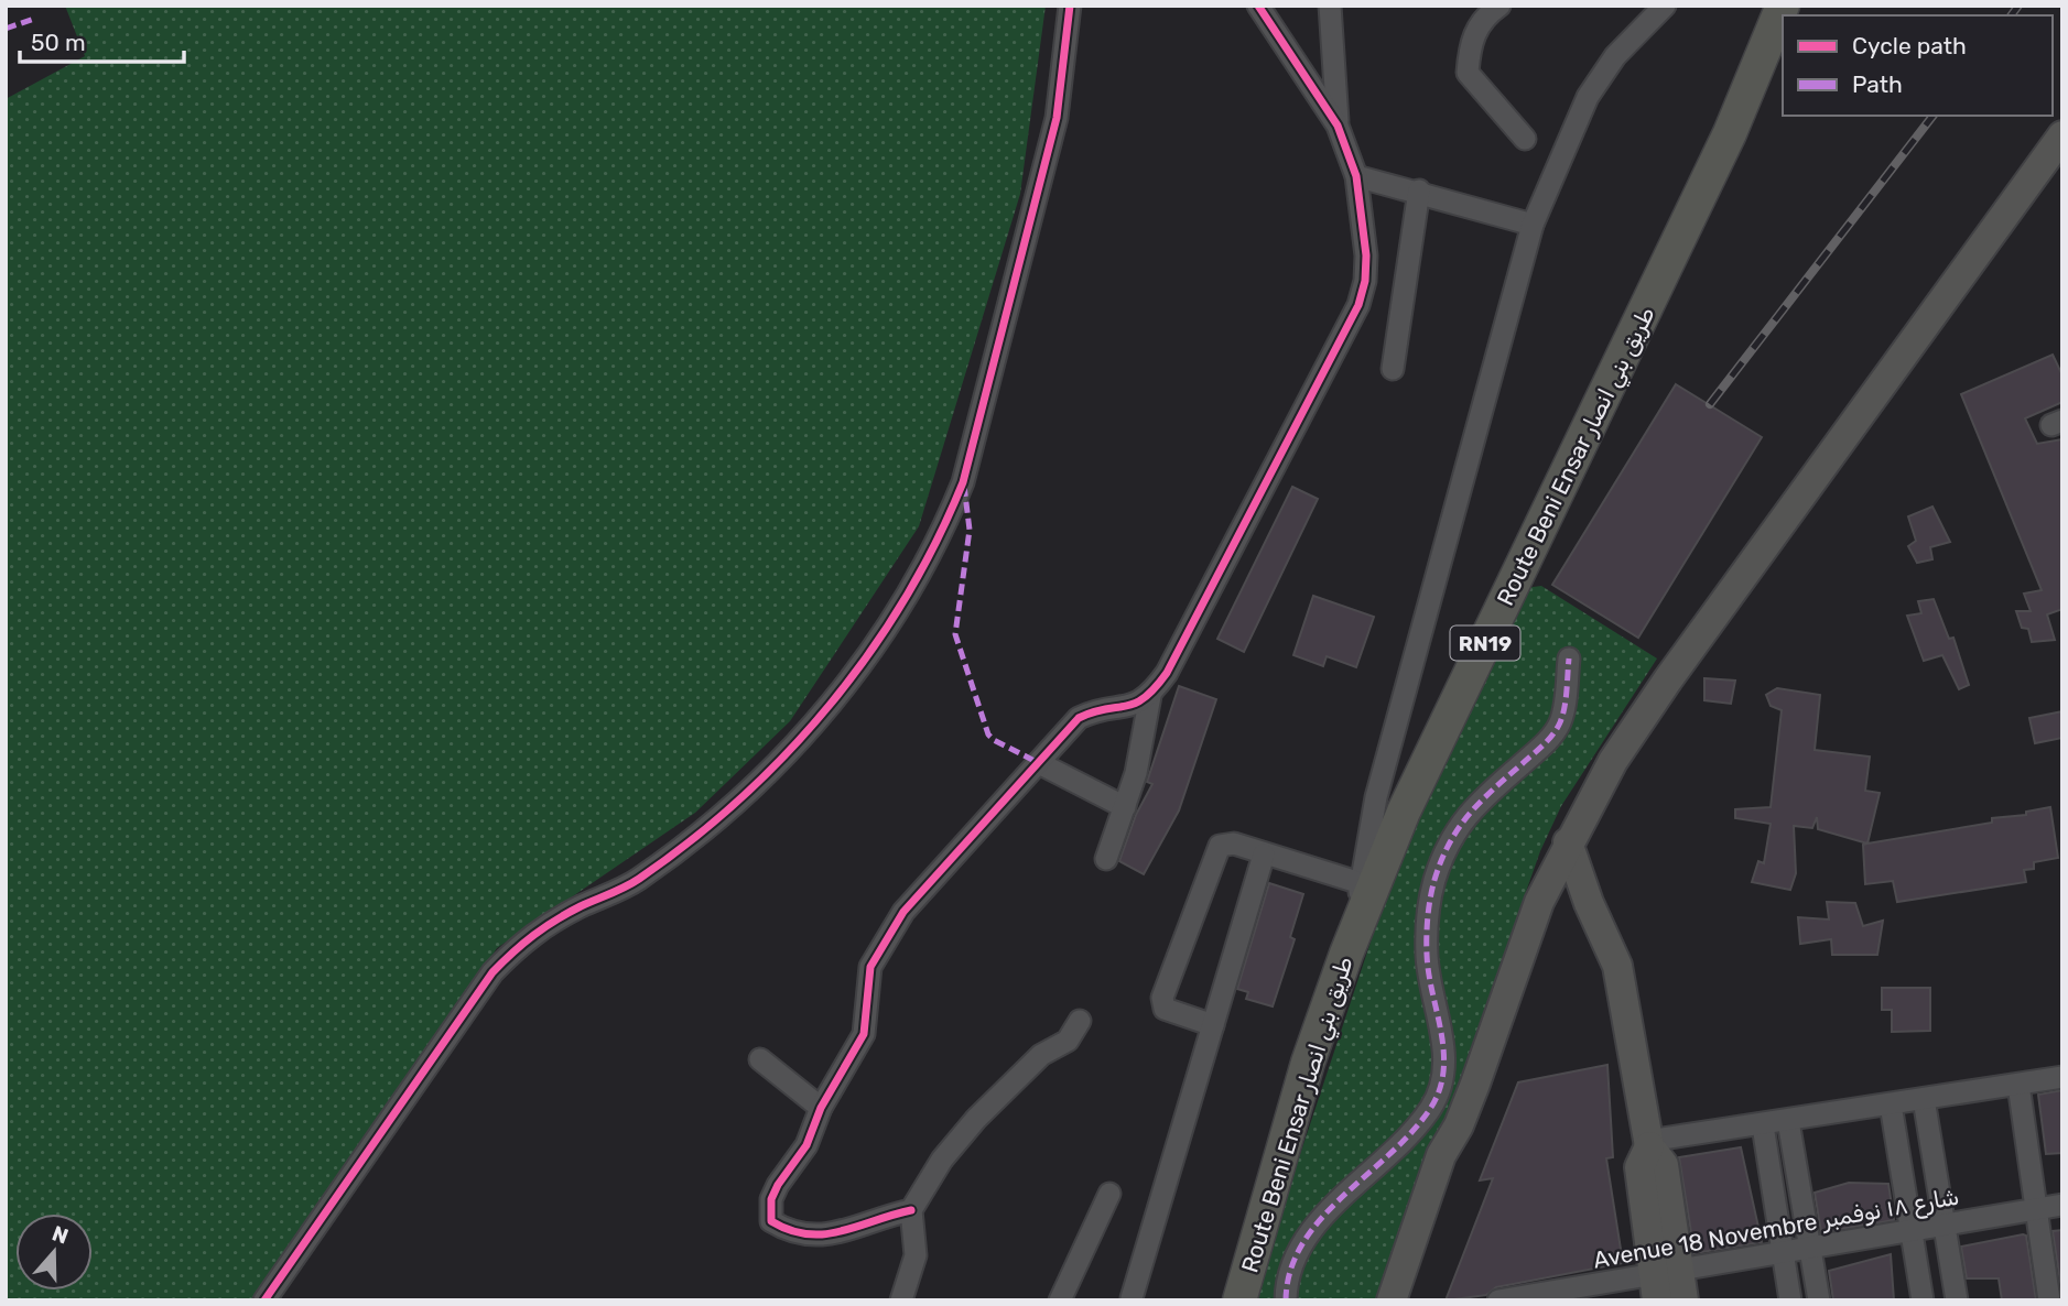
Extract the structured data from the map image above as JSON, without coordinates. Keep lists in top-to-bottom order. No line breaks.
{"streets":{"main road":["Route Beni Ensar طريق بني انصار","RN19"],"street":["Avenue 18 Novembre شارع ١٨ نوفمبر"]},"legend":["Cycle path","Path"],"scale_bar":"50 m","north":"top"}
